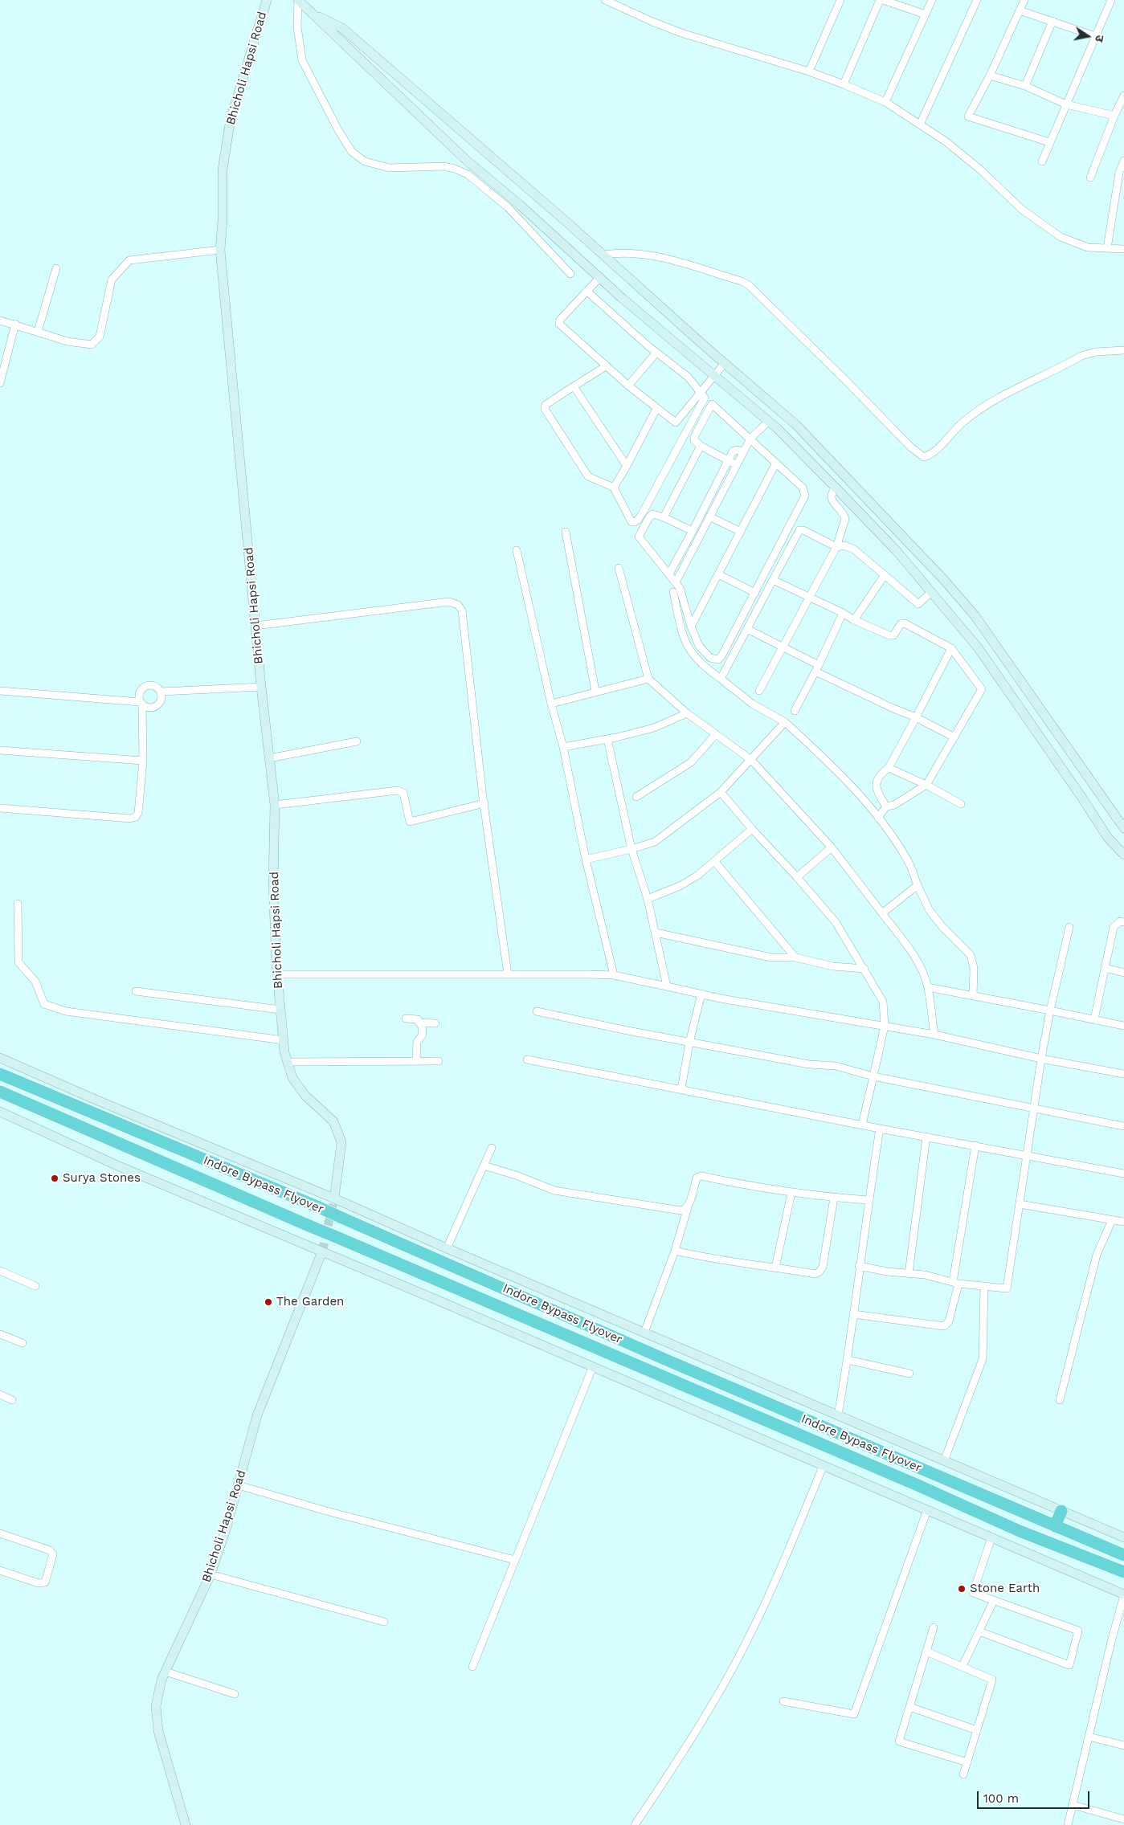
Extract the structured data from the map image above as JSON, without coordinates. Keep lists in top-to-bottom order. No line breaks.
{"streets":{"highway":["Indore Bypass Flyover"],"street":["Bhicholi Hapsi Road"]},"places":["Surya Stones","The Garden","Stone Earth"],"scale_bar":"100 m","north":"right"}
